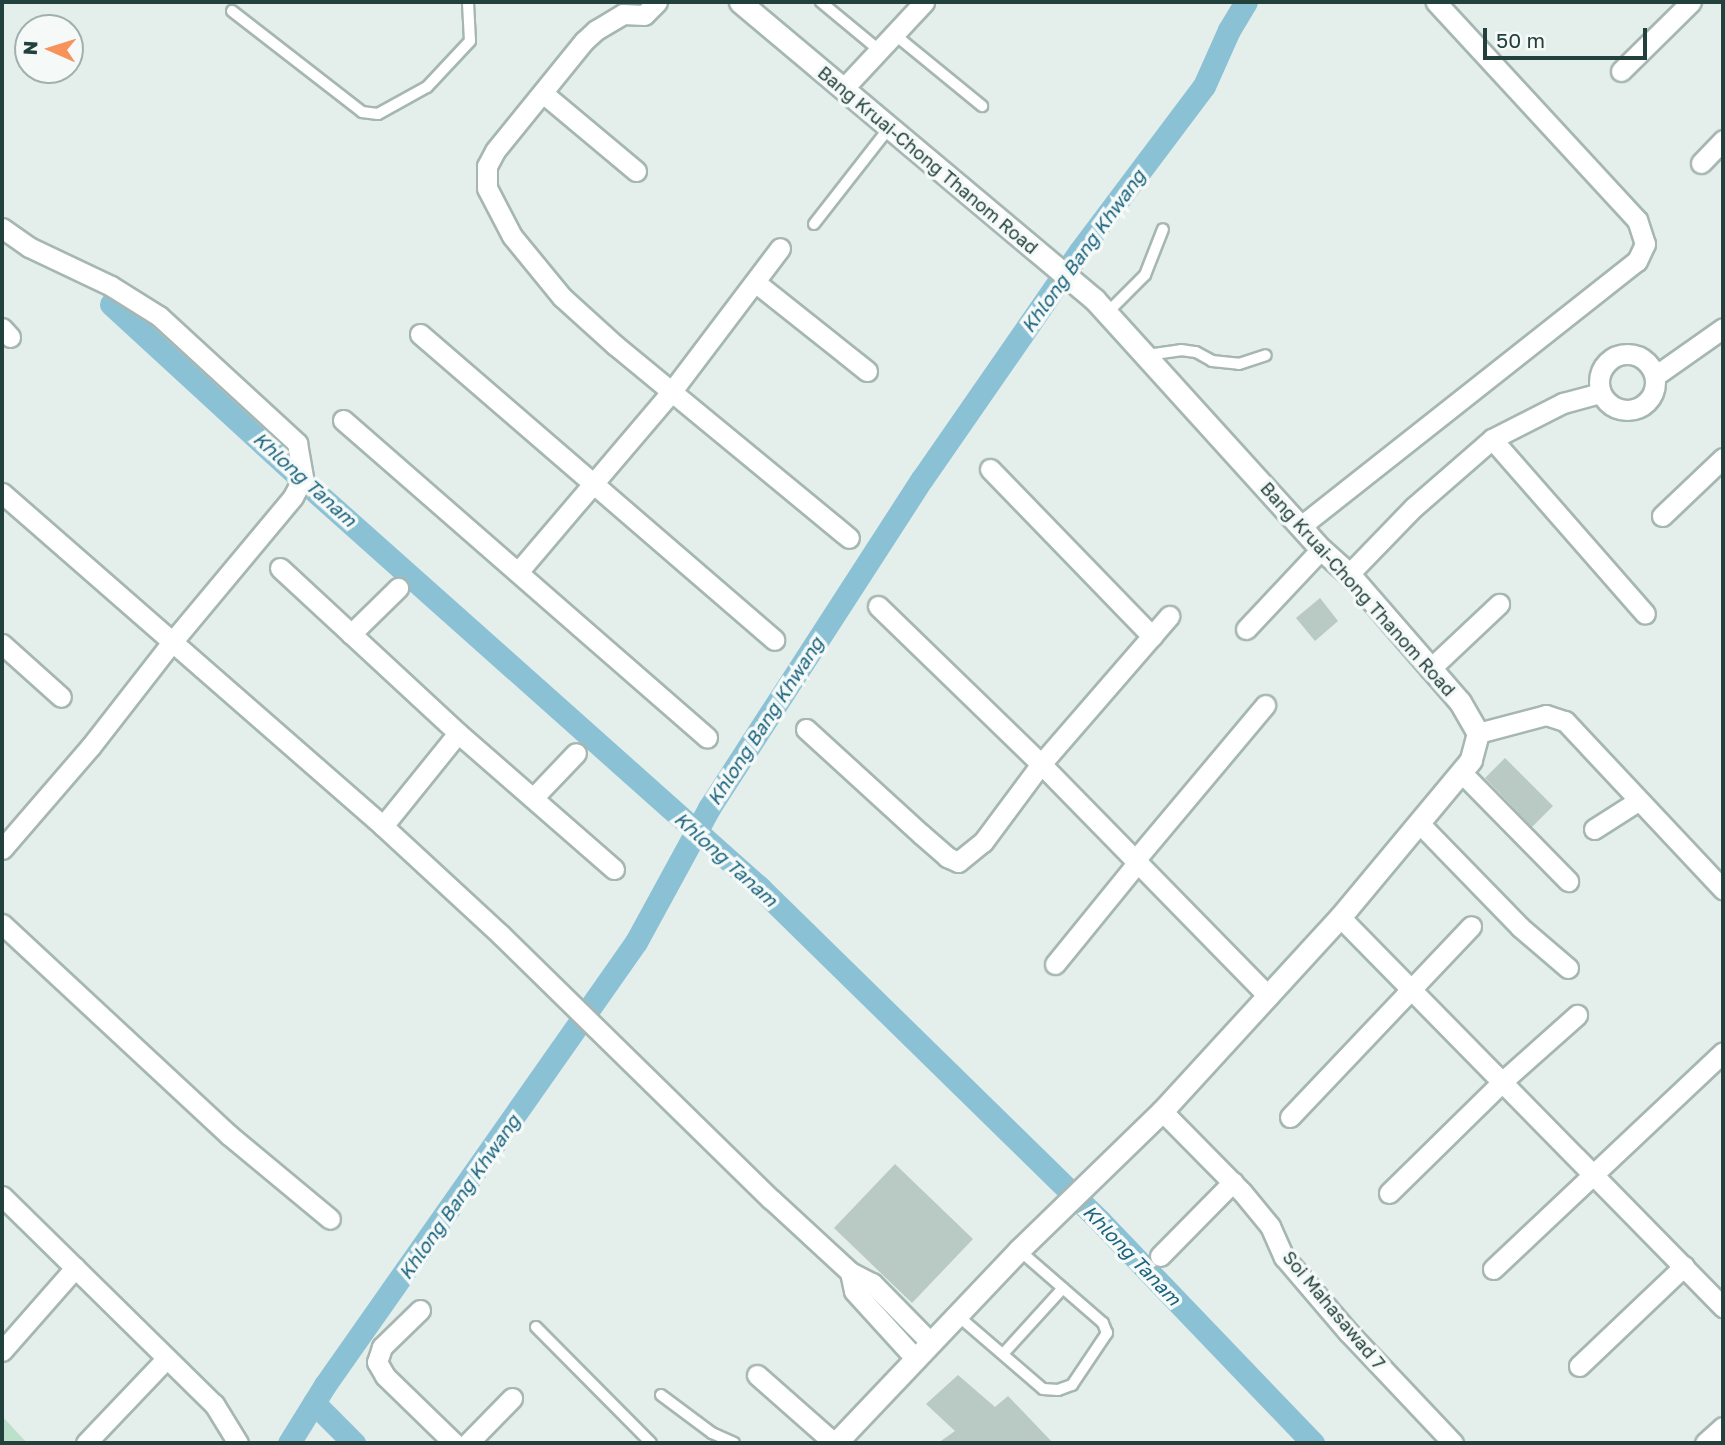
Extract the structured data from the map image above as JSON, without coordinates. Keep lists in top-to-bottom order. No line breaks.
{"streets":{"street":["Bang Kruai-Chong Thanom Road","Soi Mahasawad 7"]},"water":["Khlong Bang Khwang","Khlong Tanam"],"scale_bar":"50 m","north":"left"}
